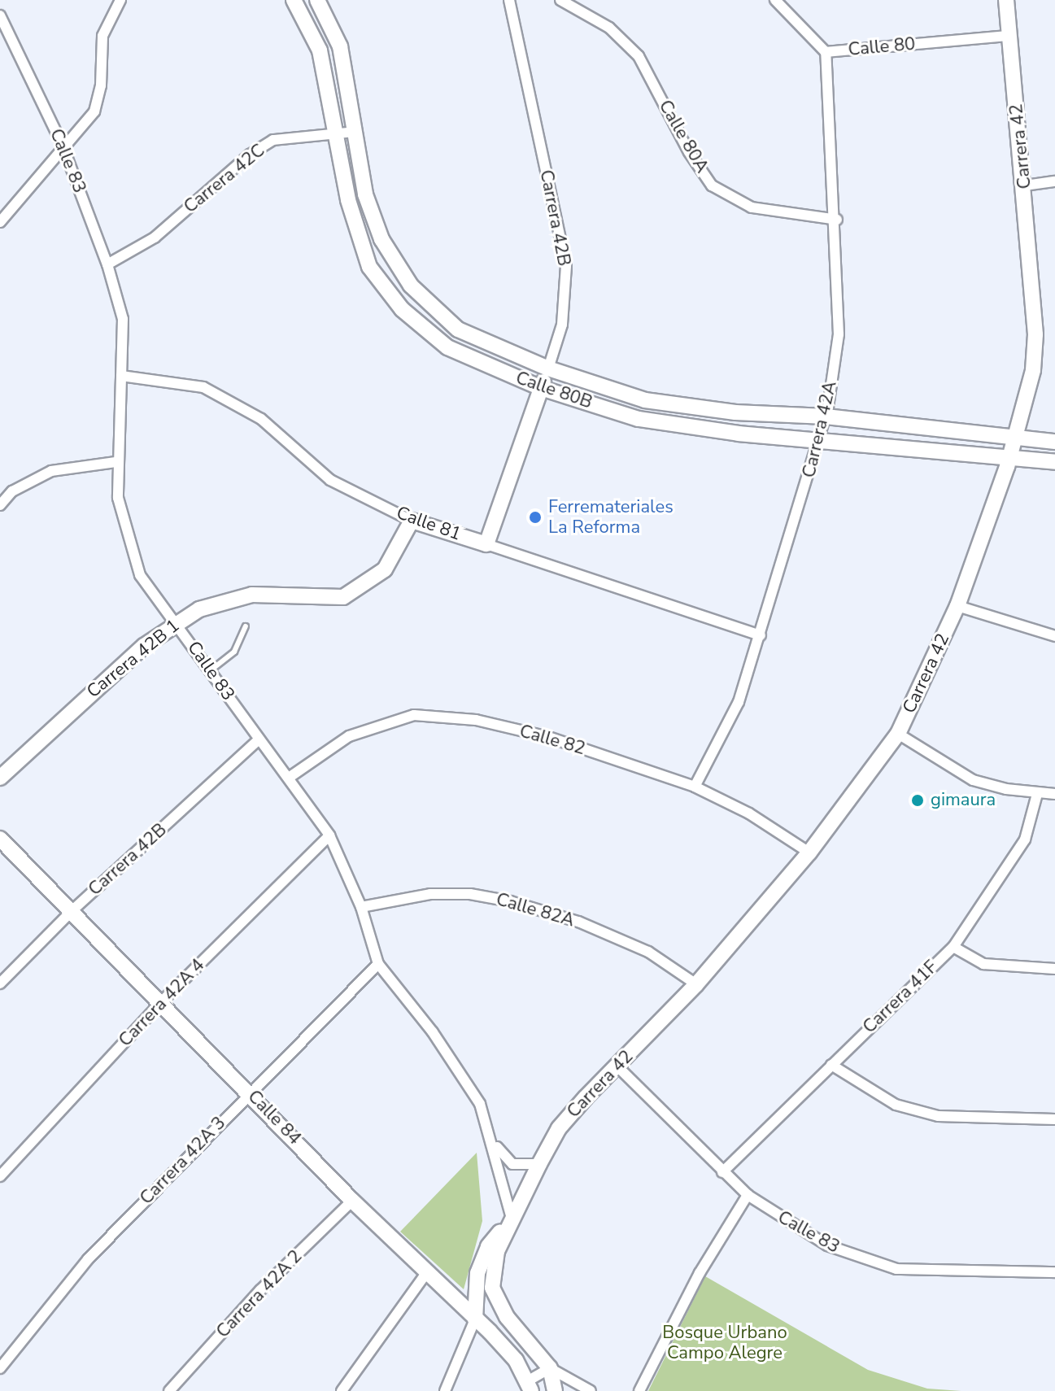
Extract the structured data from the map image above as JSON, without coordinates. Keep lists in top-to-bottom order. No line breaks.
{"streets":{"street":["Calle 80","Calle 80A","Carrera 42","Calle 83","Carrera 42C","Carrera 42B","Calle 80B","Carrera 42A","Calle 81","Carrera 42B 1","Calle 82","Calle 82A","Carrera 41F","Carrera 42A 4","Calle 84","Carrera 42A 3","Carrera 42A 2"]},"crossings":[["Calle 80","Carrera 42"],["Calle 80","Carrera 42A"],["Calle 80A","Carrera 42A"],["Carrera 42","Calle 83"],["Carrera 42","Calle 80B"],["Carrera 42","Calle 82"],["Carrera 42","Calle 82A"],["Carrera 42","Calle 84"],["Calle 83","Carrera 42C"],["Calle 83","Carrera 42B"],["Calle 83","Calle 81"],["Calle 83","Carrera 42B 1"],["Calle 83","Calle 82"],["Calle 83","Calle 82A"],["Calle 83","Carrera 41F"],["Calle 83","Carrera 42A 4"],["Calle 83","Carrera 42A 3"],["Carrera 42C","Calle 80B"],["Carrera 42B","Calle 80B"],["Carrera 42B","Calle 81"],["Carrera 42B","Calle 84"],["Calle 80B","Carrera 42A"],["Carrera 42A","Calle 81"],["Carrera 42A","Calle 82"],["Calle 81","Carrera 42B 1"],["Carrera 42A 4","Calle 84"],["Calle 84","Carrera 42A 3"],["Calle 84","Carrera 42A 2"]],"parks":["Bosque Urbano Campo Alegre"],"places":["Ferremateriales La Reforma","gimaura"]}
